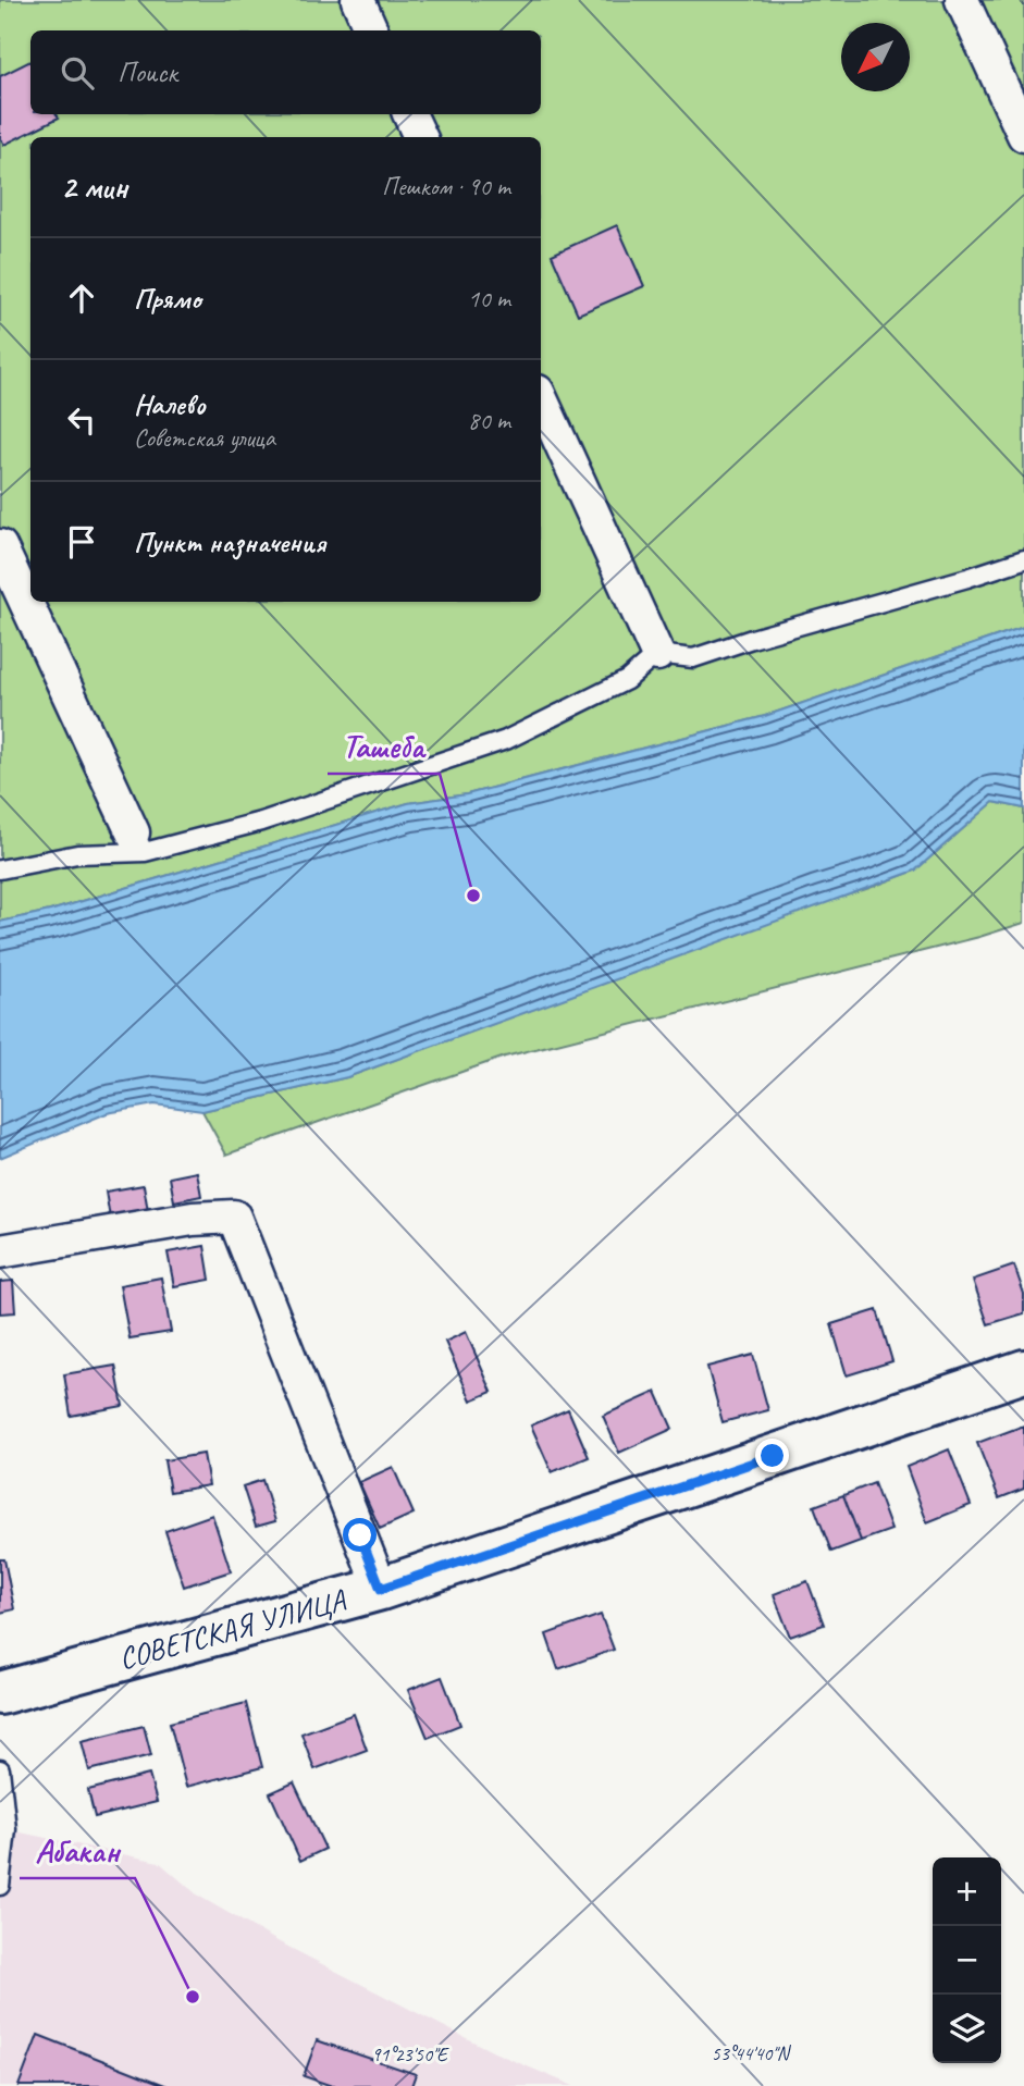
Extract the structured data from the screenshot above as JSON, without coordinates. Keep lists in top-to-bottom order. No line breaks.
{"streets":{"street":["СОВЕТСКАЯ УЛИЦА"]},"places":["Ташеба","Абакан"],"north":"bottom left","page":{"search":"Поиск","heading":["2 мин","Пешком · 90 m"],"list":[["Прямо","10 m"],["Налево","Советская улица","80 m"],"Пункт назначения"],"map_buttons":["+","−"]},"coordinates":["53°44'40\"N","91°23'50\"E"]}
